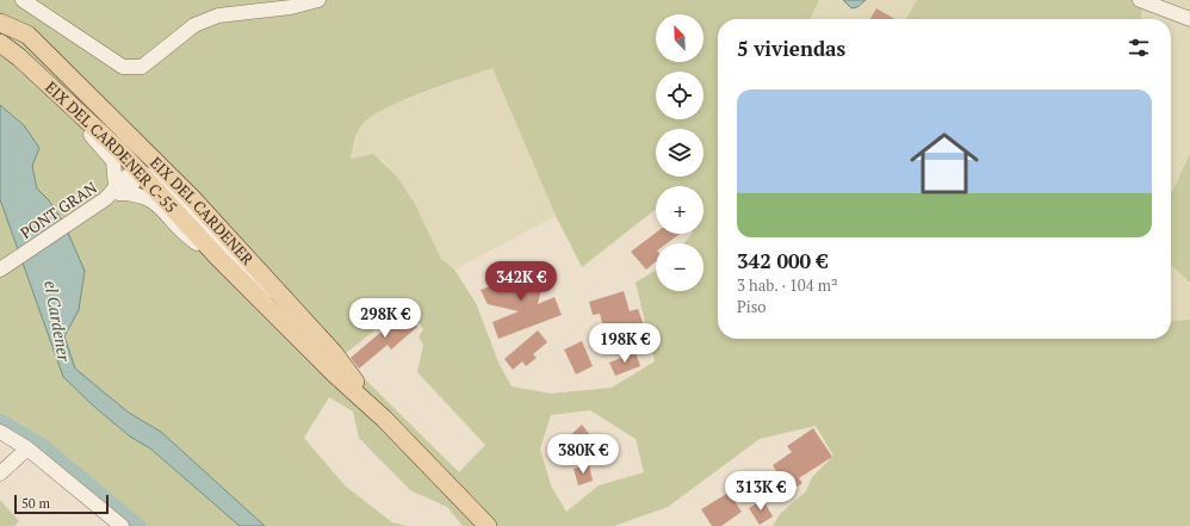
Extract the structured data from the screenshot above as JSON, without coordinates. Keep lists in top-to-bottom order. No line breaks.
{"streets":{"main road":["EIX DEL CARDENER C-55","EIX DEL CARDENER"],"street":["PONT GRAN"]},"crossings":[["EIX DEL CARDENER C-55","PONT GRAN"],["EIX DEL CARDENER C-55","EIX DEL CARDENER"]],"water":["el Cardener"],"scale_bar":"50 m","north":"top left","page":{"map_buttons":["+","−"],"heading":"5 viviendas","list":[{"name":"342 000 €","note":"3 hab. · 104 m² · Piso"}],"price":["342K €","298K €","198K €","380K €","313K €"],"scale":"50 m"}}
